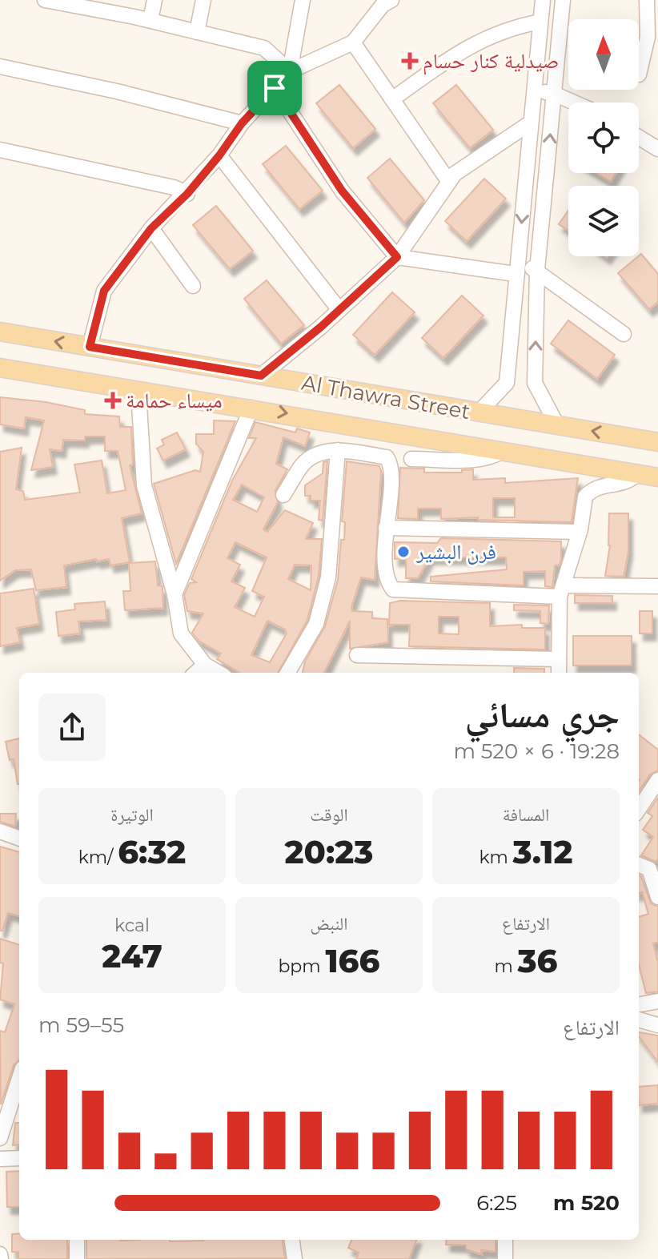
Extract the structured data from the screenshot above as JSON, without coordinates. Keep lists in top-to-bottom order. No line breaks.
{"streets":{"main road":["Al Thawra Street"]},"places":{"health":["صيدلية كنار حسام","ميساء حمامة"],"other":["فرن البشير"]},"north":"top","page":{"heading":["جري مسائي","19:28 · 6 × 520 m"],"stats":[["المسافة","3.12 km"],["الوقت","20:23"],["الوتيرة","6:32 /km"],["الارتفاع","36 m"],["النبض","166 bpm"],["kcal","247"]],"chart":["الارتفاع","55–59 m"],"list":[{"name":"520 m","note":"6:25"}]}}
